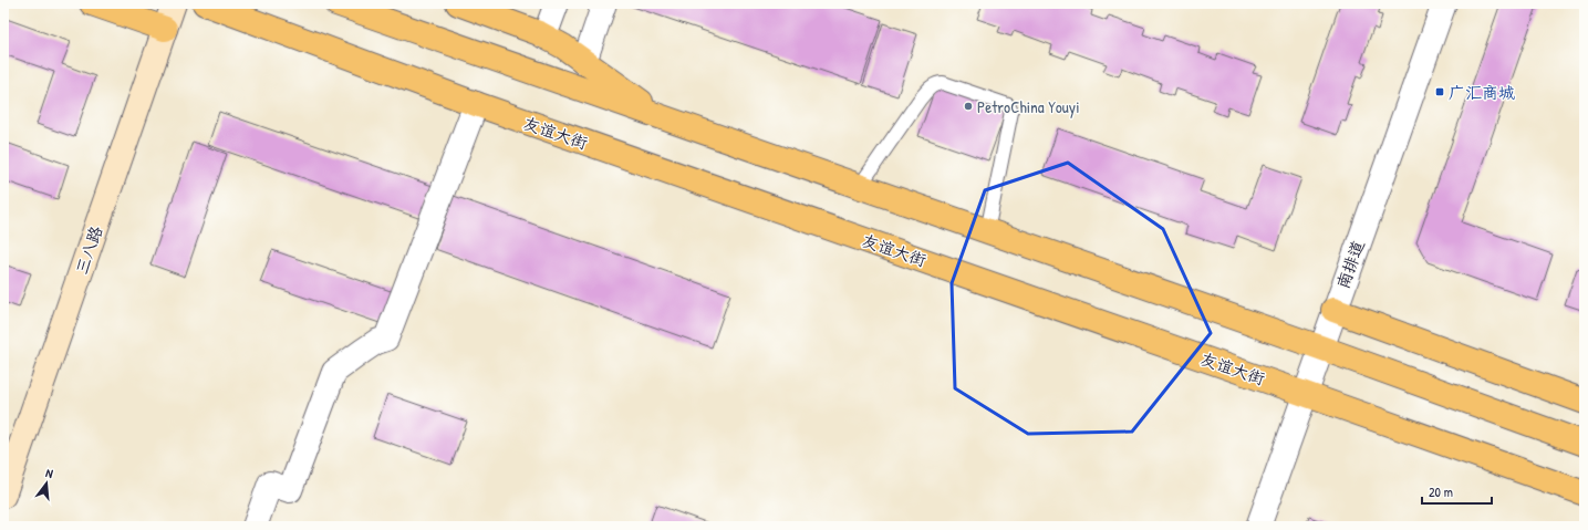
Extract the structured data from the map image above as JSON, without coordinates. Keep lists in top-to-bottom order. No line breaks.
{"streets":{"main road":["友谊大街","三八路"],"street":["南排道"]},"crossings":[["友谊大街","南排道"]],"places":{"transit":["广汇商城"],"other":["PetroChina Youyi"]},"scale_bar":"20 m","north":"top"}
